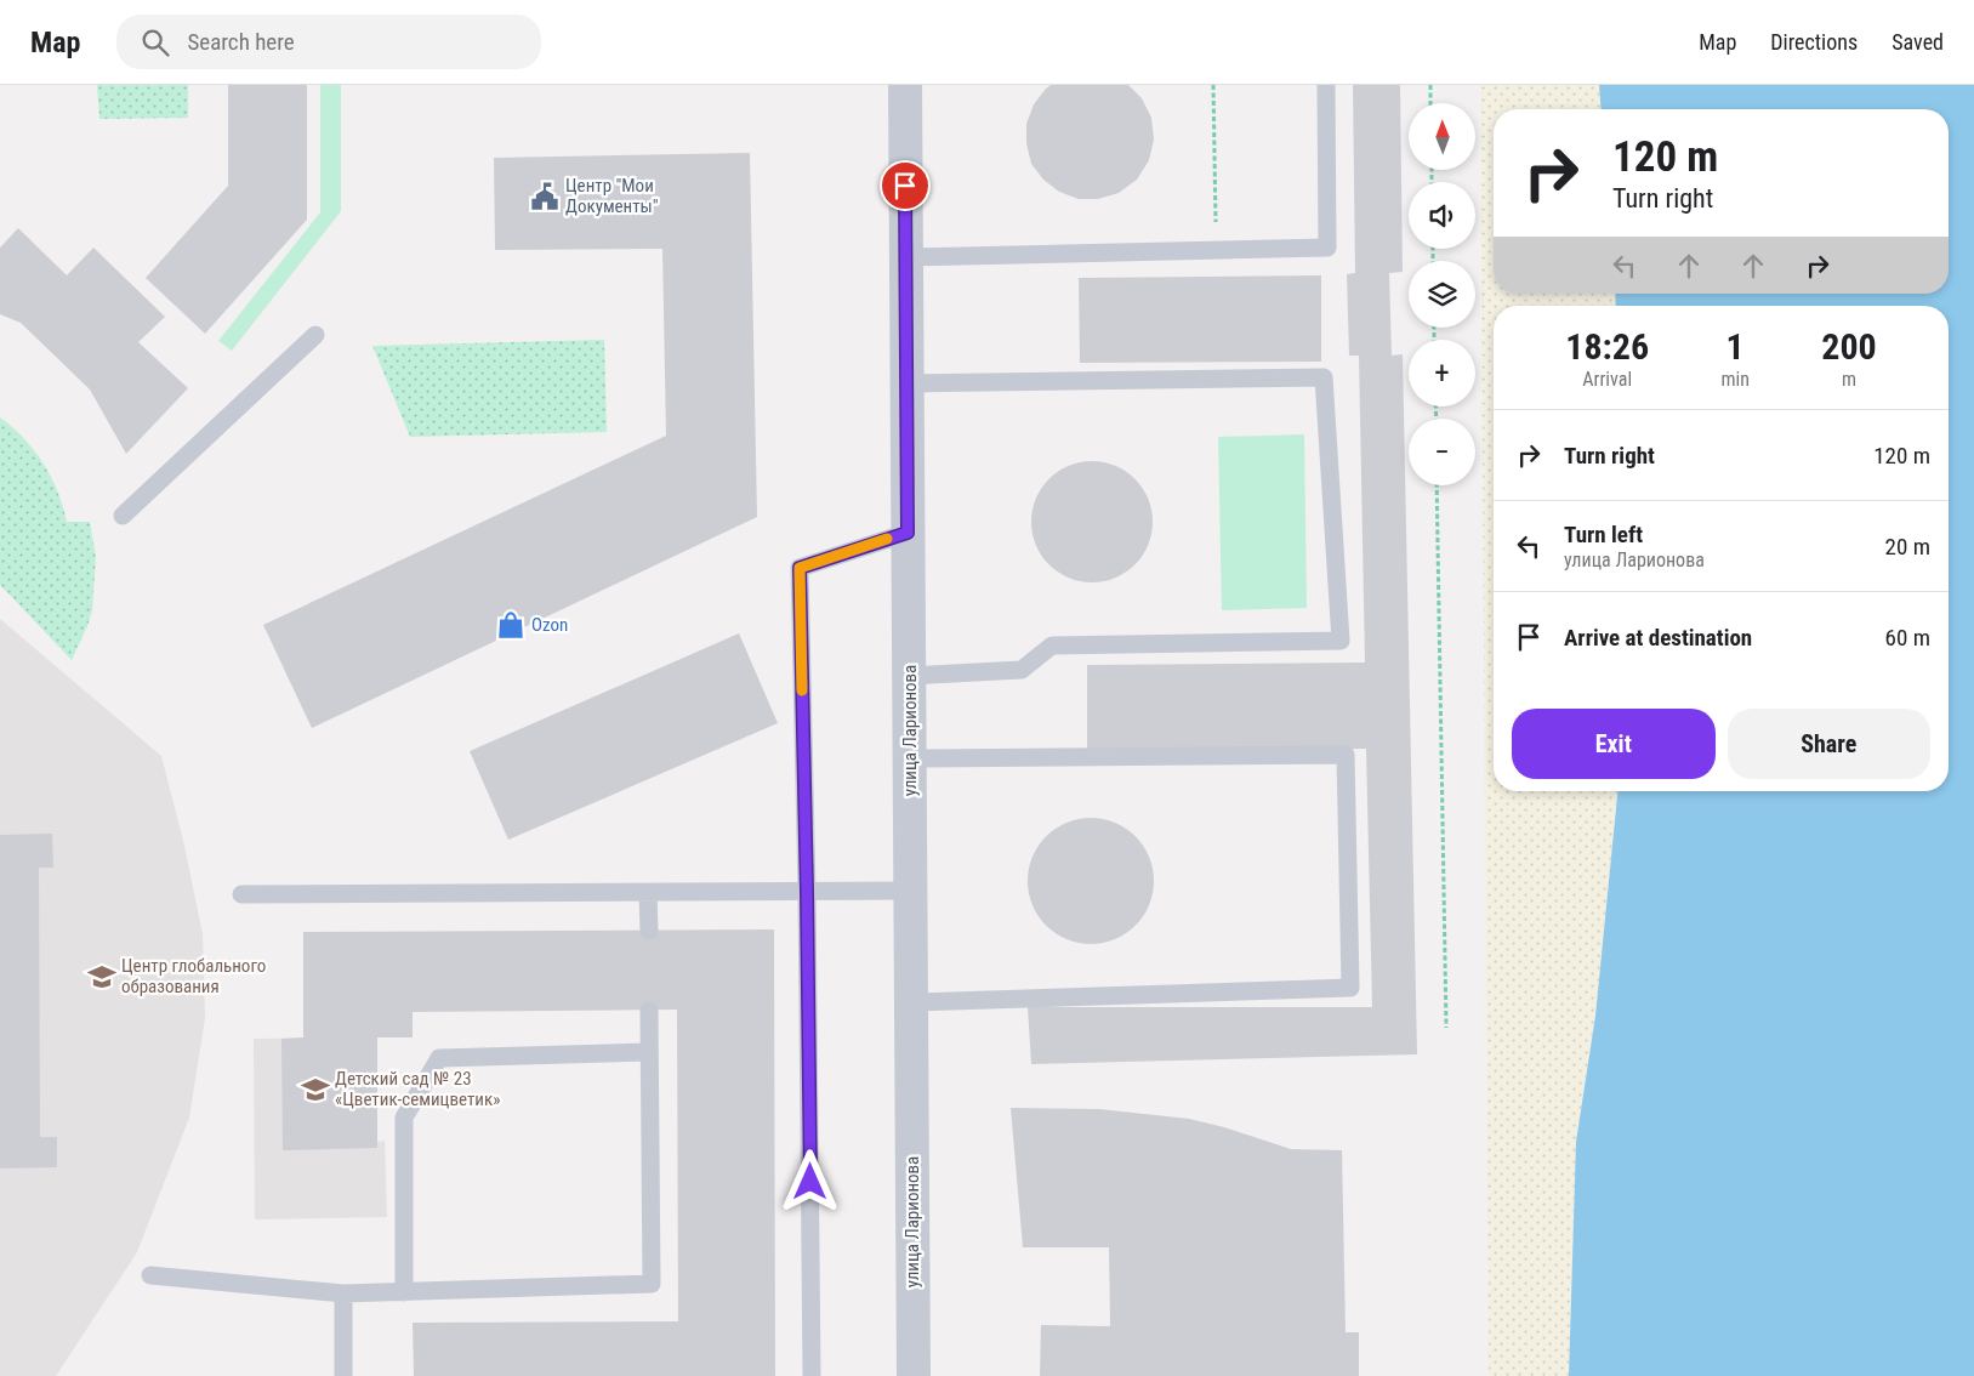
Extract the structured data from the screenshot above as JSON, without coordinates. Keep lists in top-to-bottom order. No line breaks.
{"streets":{"street":["улица Ларионова"]},"places":{"public building":["Центр \"Мои Документы\""],"shop":["Ozon"],"school or university":["Центр глобального образования","Детский сад № 23 «Цветик-семицветик»"]},"north":"top","page":{"header":"Map","search":"Search here","nav":["Map","Directions","Saved"],"map_buttons":["+","−"],"turn":["120 m","Turn right"],"eta":["18:26","Arrival","1","min","200","m"],"list":[{"name":"Turn right","value":"120 m"},{"name":"Turn left","note":"улица Ларионова","value":"20 m"},{"name":"Arrive at destination","value":"60 m"}],"buttons":["Exit","Share"]}}
